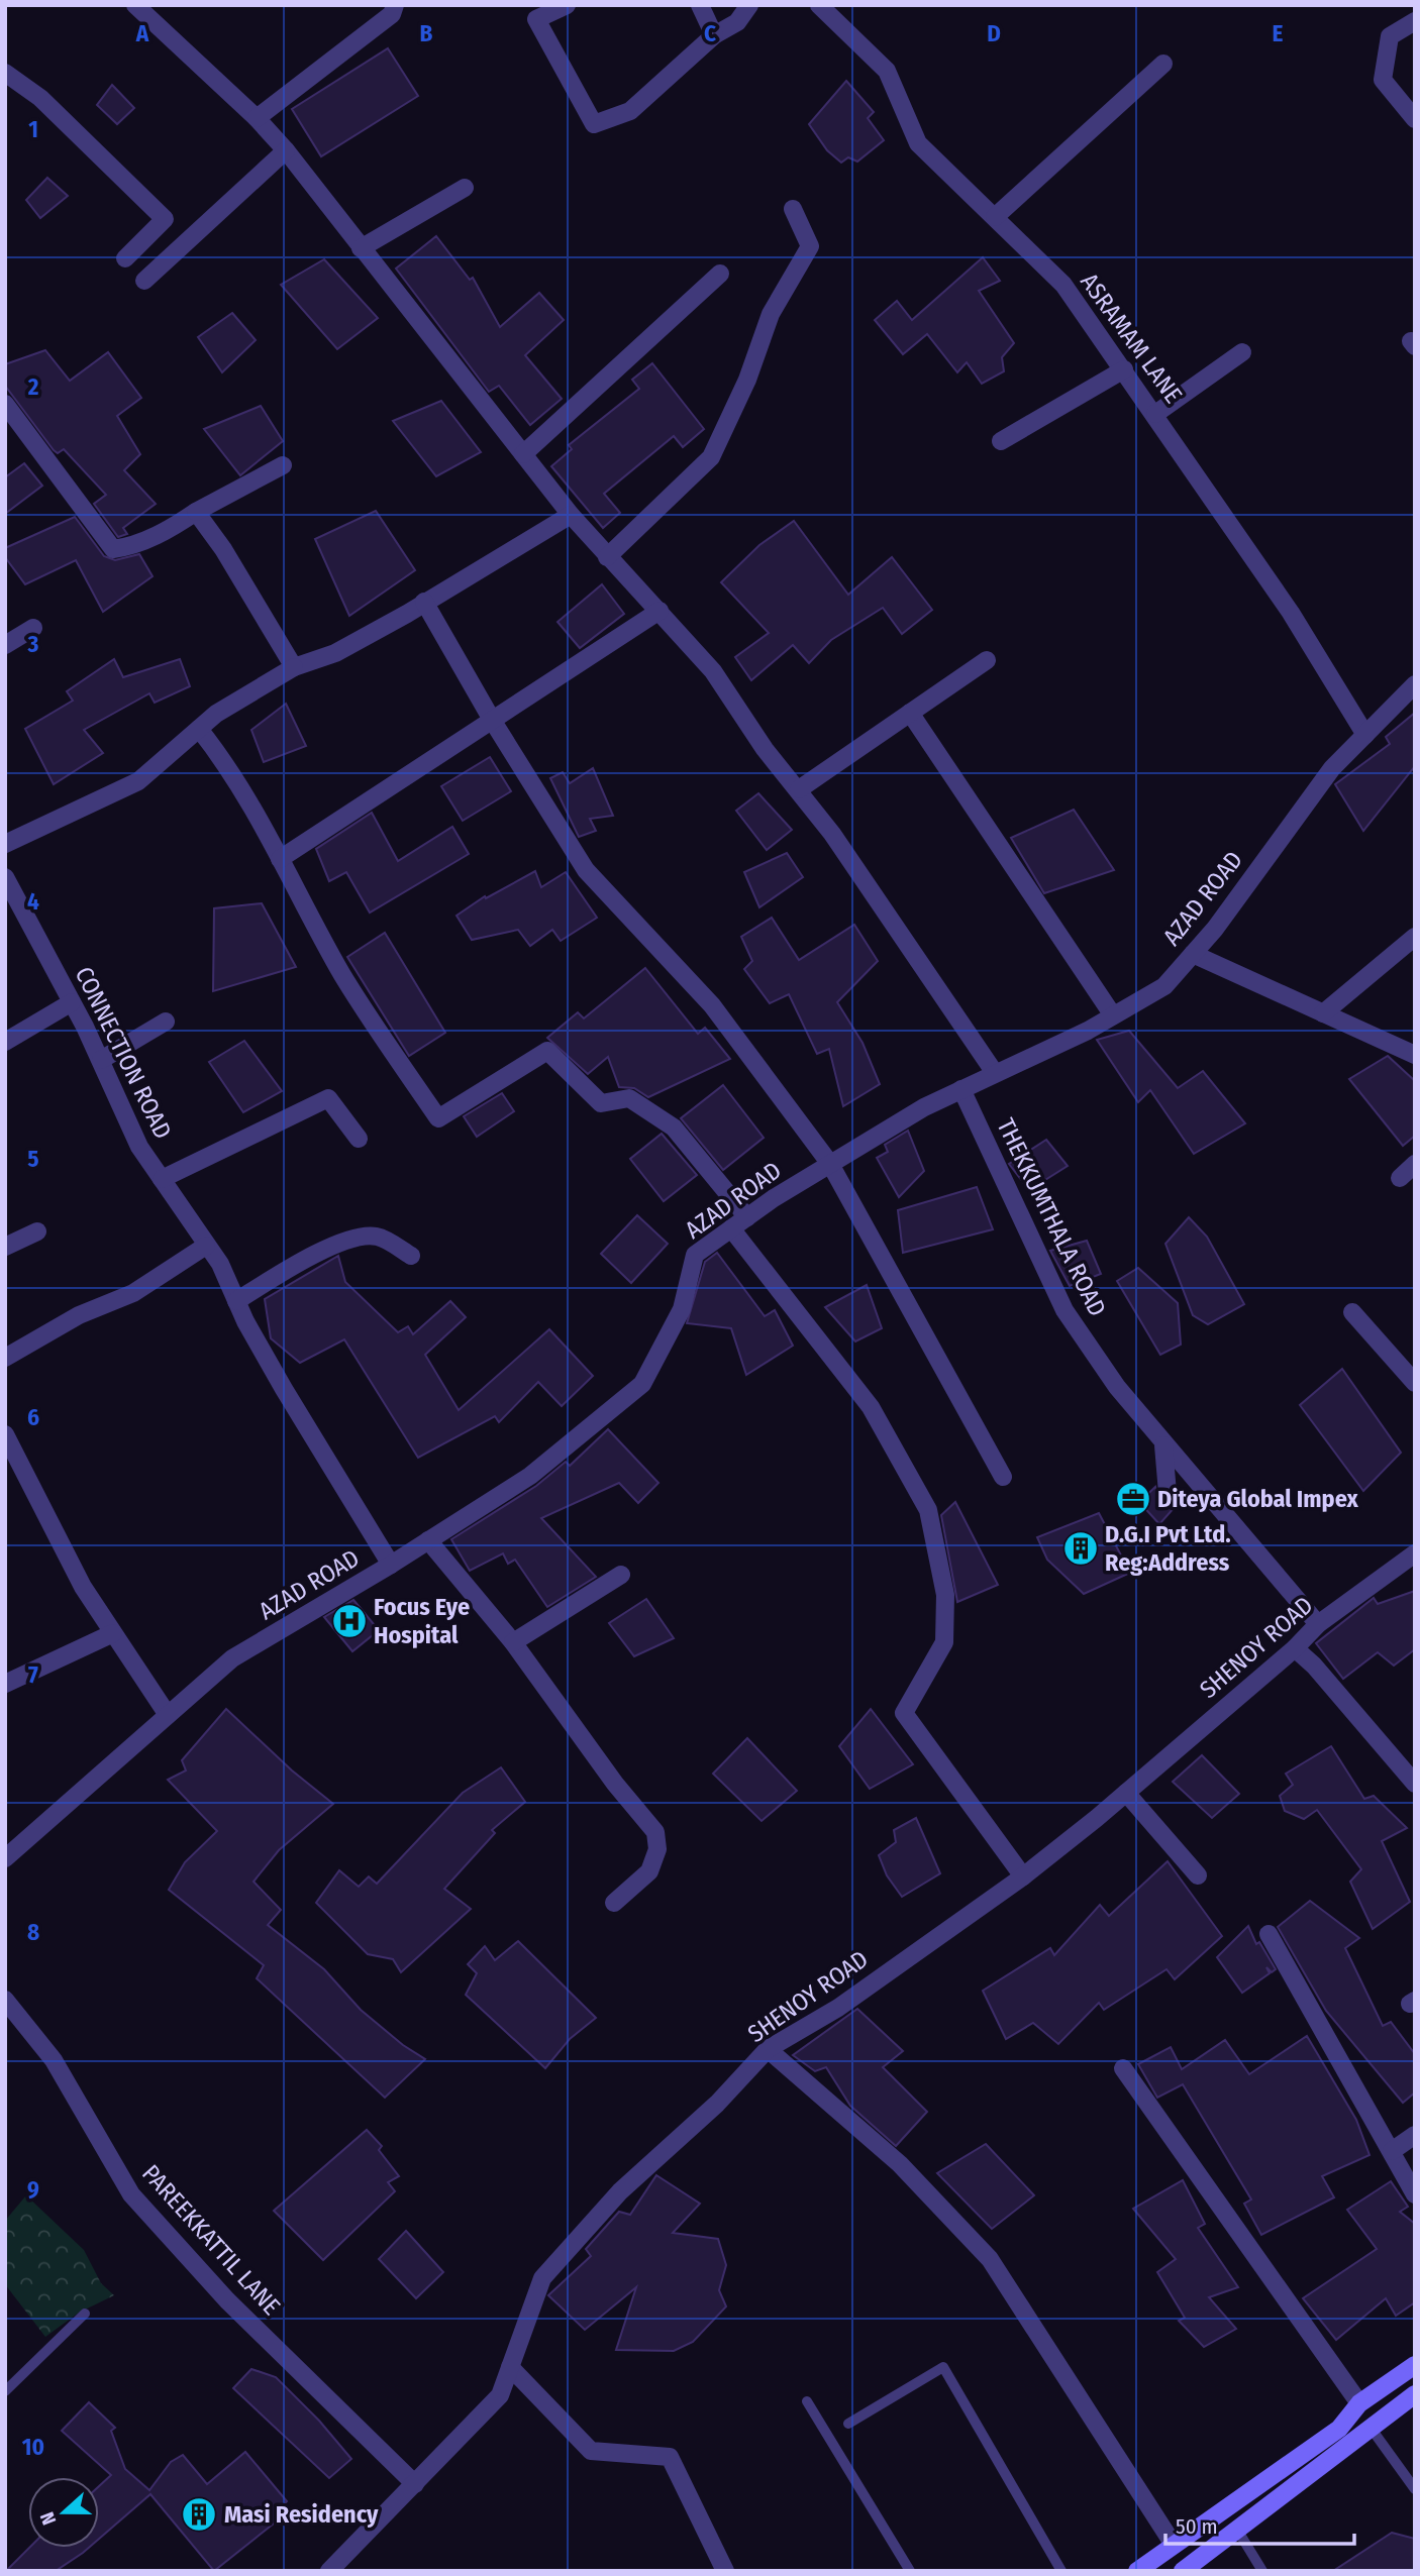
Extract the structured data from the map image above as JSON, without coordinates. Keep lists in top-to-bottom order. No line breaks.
{"streets":{"street":["ASRAMAM LANE","AZAD ROAD","CONNECTION ROAD","THEKKUMTHALA ROAD","SHENOY ROAD","PAREEKKATTIL LANE"]},"crossings":[["ASRAMAM LANE","AZAD ROAD"],["AZAD ROAD","CONNECTION ROAD"],["AZAD ROAD","THEKKUMTHALA ROAD"],["THEKKUMTHALA ROAD","SHENOY ROAD"],["SHENOY ROAD","PAREEKKATTIL LANE"]],"places":{"office":["Diteya Global Impex"],"building":["D.G.I Pvt Ltd. Reg:Address","Masi Residency"],"hospital":["Focus Eye Hospital"]},"scale_bar":"50 m","north":"left","grid":{"columns":["A","B","C","D","E"],"rows":["1","2","3","4","5","6","7","8","9","10"]}}
